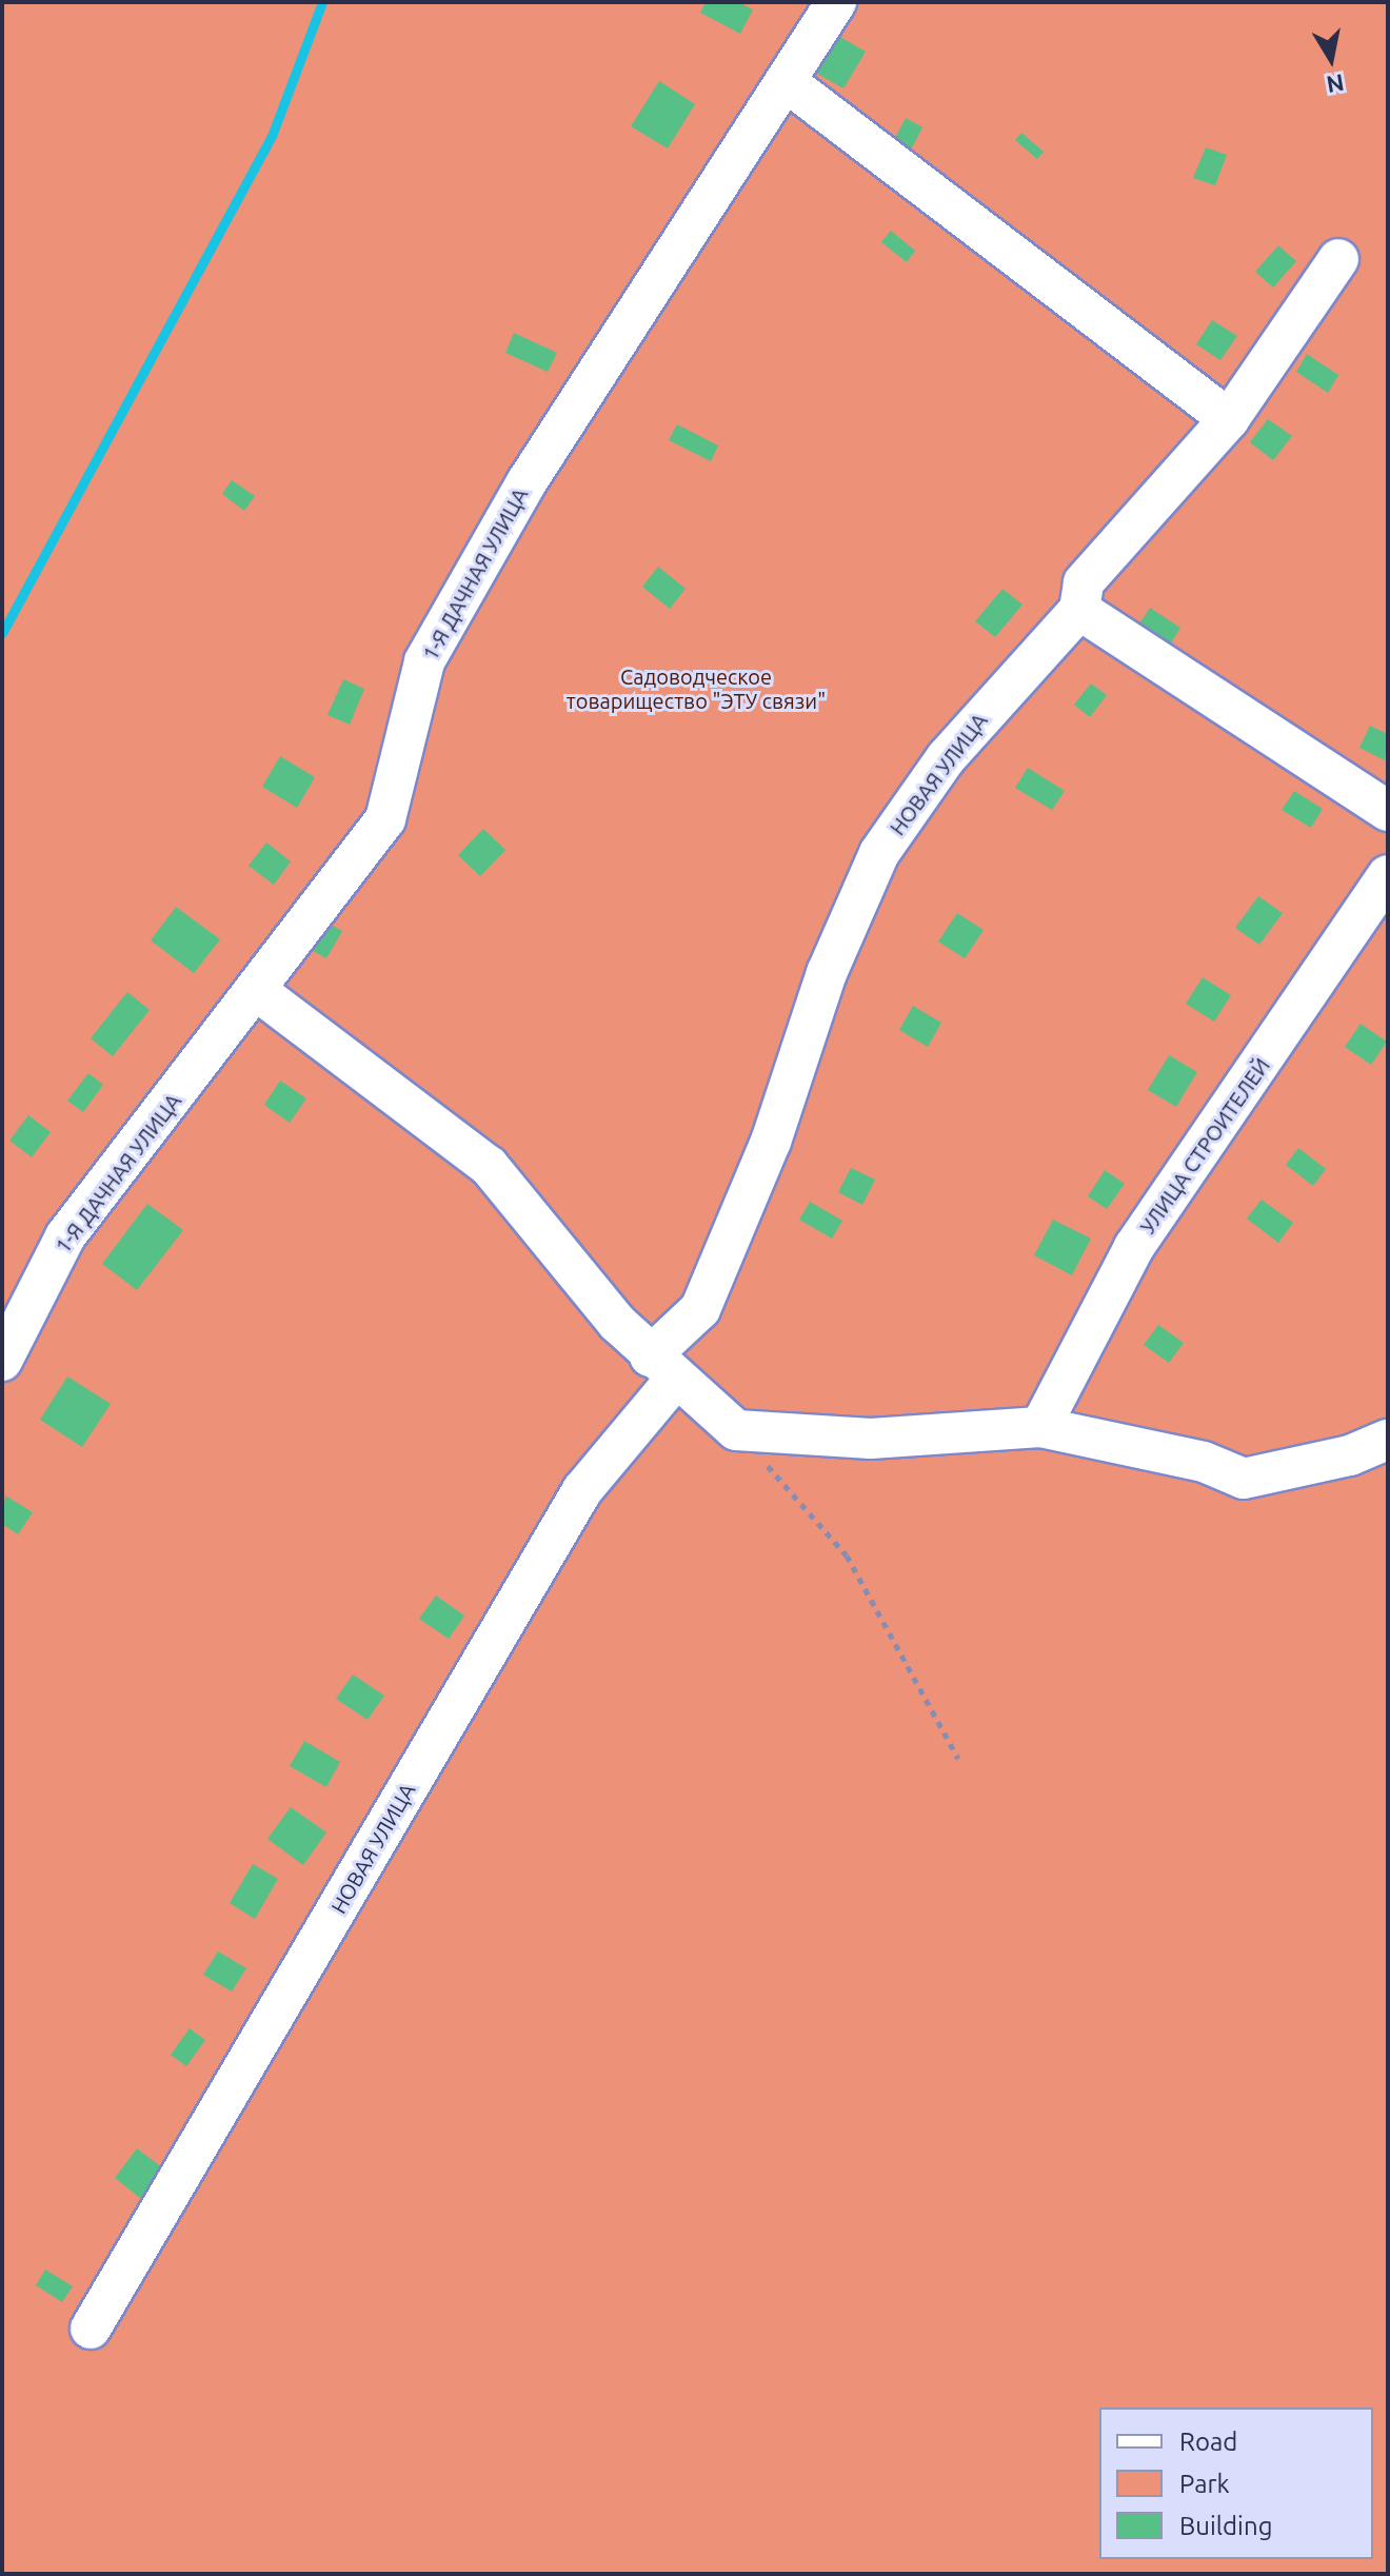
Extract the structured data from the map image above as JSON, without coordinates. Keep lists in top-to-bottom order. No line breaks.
{"streets":{"street":["1-Я ДАЧНАЯ УЛИЦА","НОВАЯ УЛИЦА","УЛИЦА СТРОИТЕЛЕЙ"]},"parks":["Садоводческое товарищество \"ЭТУ связи\""],"legend":["Road","Park","Building"],"north":"bottom"}
